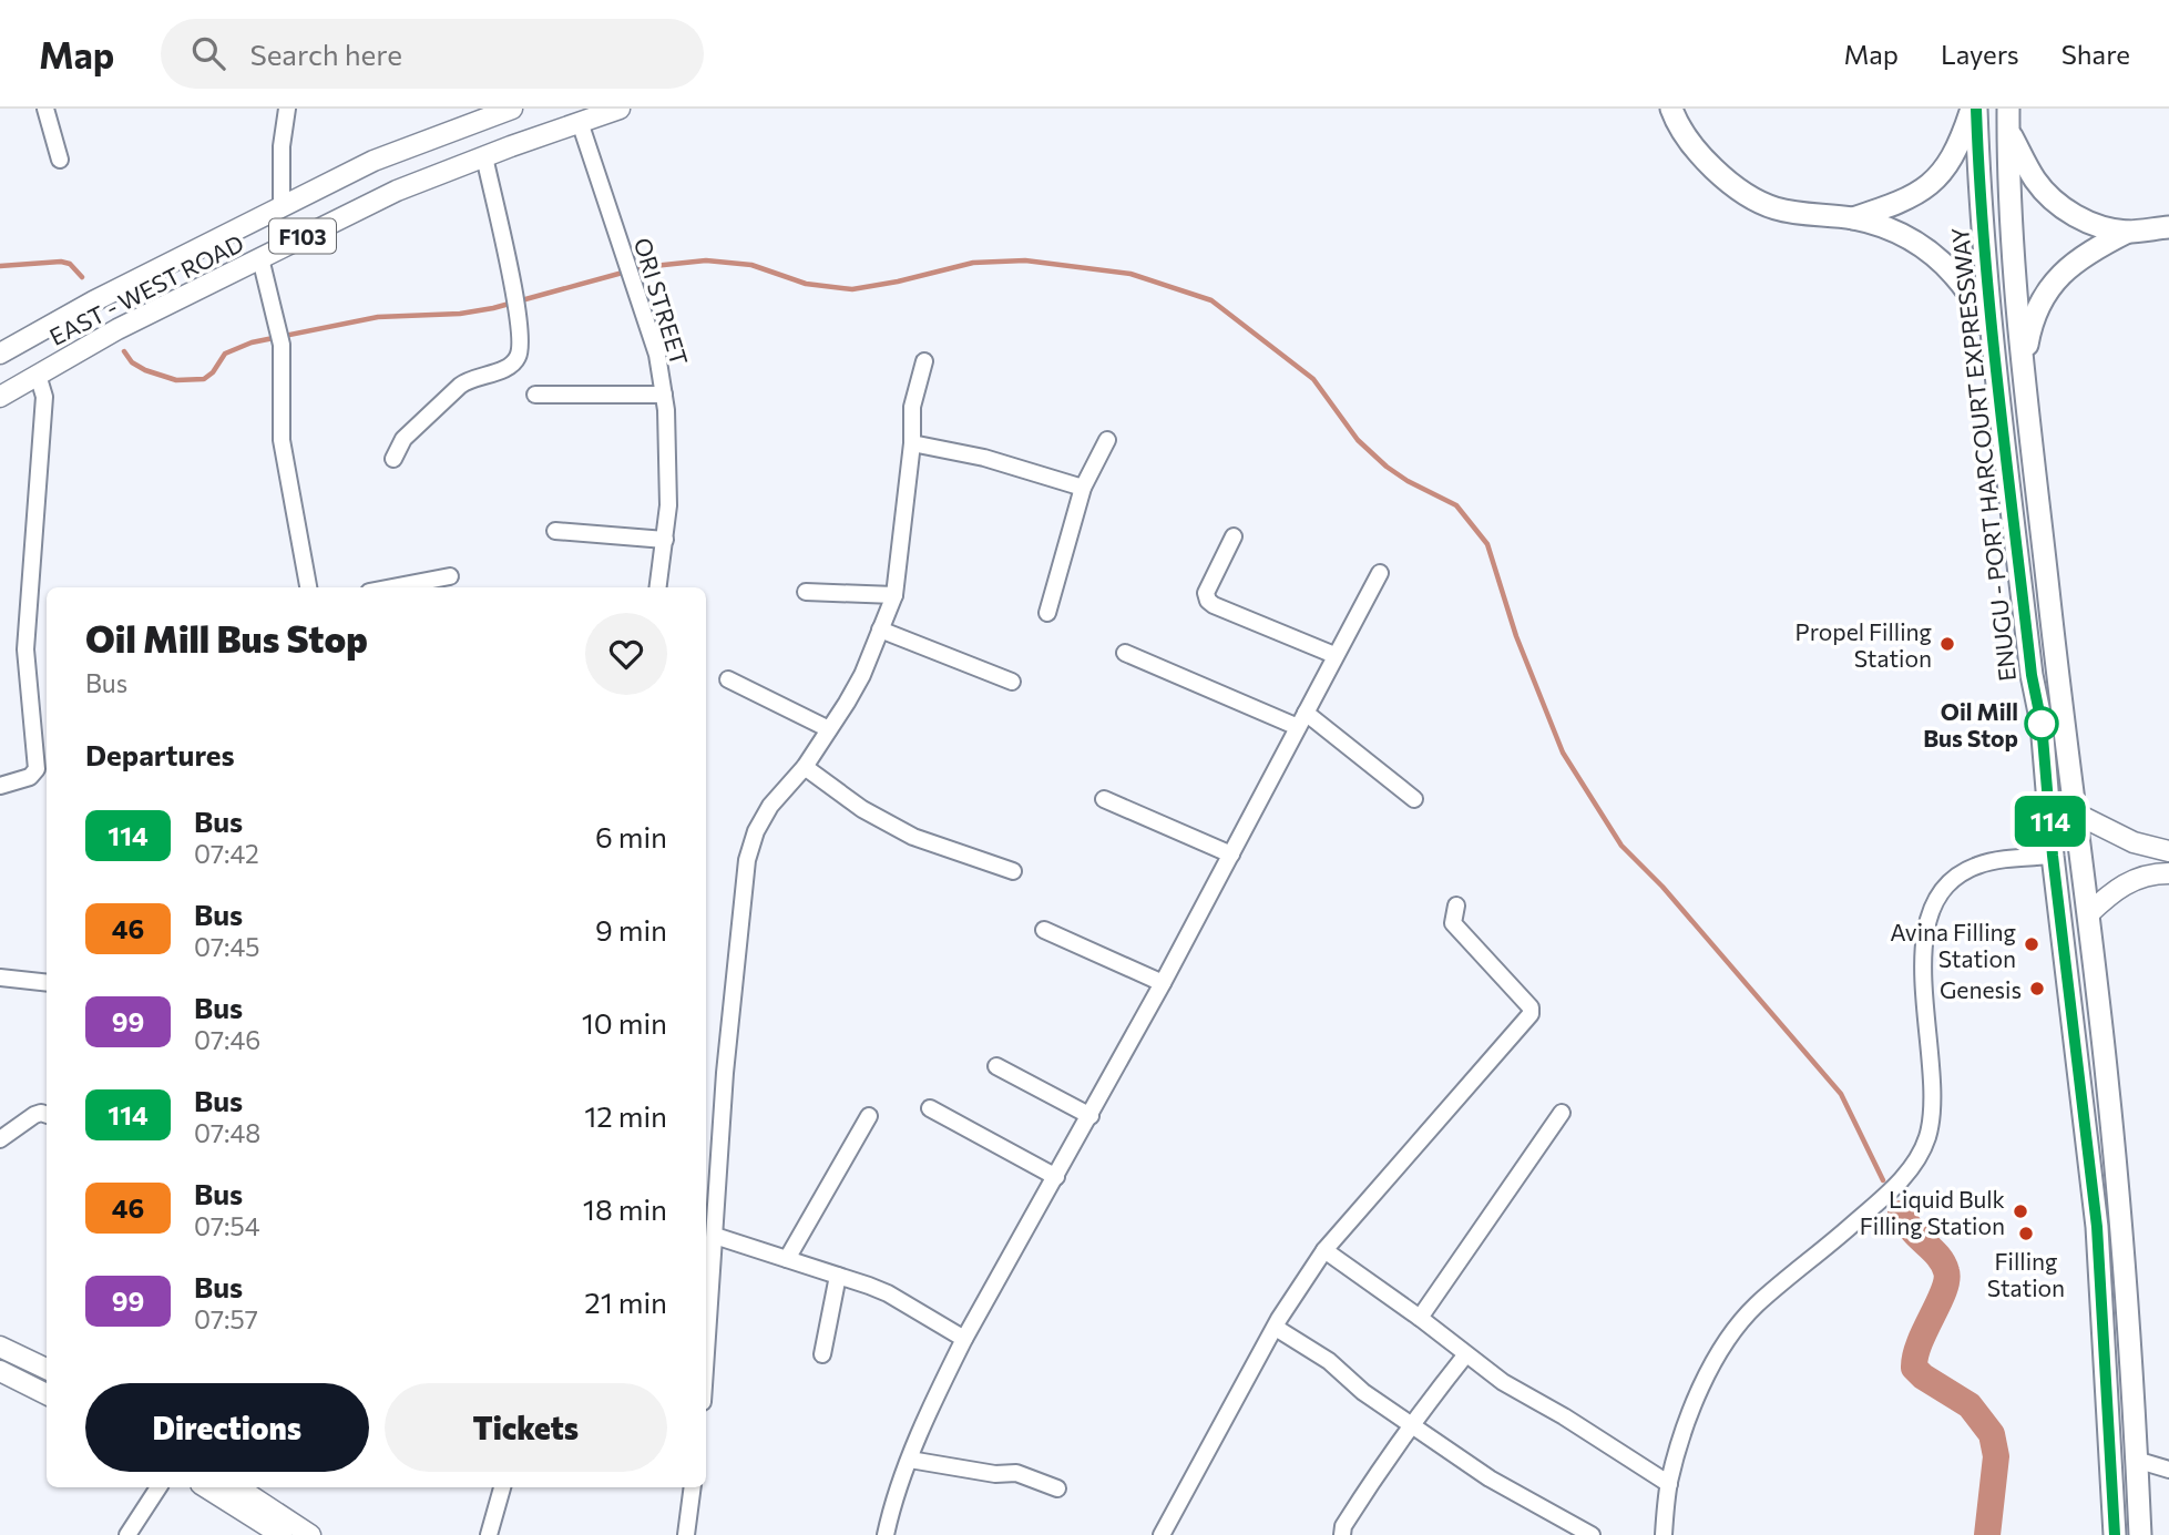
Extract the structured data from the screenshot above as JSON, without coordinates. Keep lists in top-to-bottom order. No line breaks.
{"streets":{"highway":["ENUGU - PORT HARCOURT EXPRESSWAY"],"main road":["F103","EAST - WEST ROAD"],"street":["ORI STREET"]},"crossings":[["EAST - WEST ROAD","ORI STREET"]],"places":["Propel Filling Station","Oil Mill Bus Stop","Avina Filling Station","Genesis","Liquid Bulk Filling Station","Filling Station"],"lines":["bus line 114"],"page":{"header":"Map","search":"Search here","nav":["Map","Layers","Share"],"on_map":"114","heading":[["Oil Mill Bus Stop","Bus"],"Departures"],"list":[{"mark":"114","name":"Bus","note":"07:42","value":"6 min"},{"mark":"46","name":"Bus","note":"07:45","value":"9 min"},{"mark":"99","name":"Bus","note":"07:46","value":"10 min"},{"mark":"114","name":"Bus","note":"07:48","value":"12 min"},{"mark":"46","name":"Bus","note":"07:54","value":"18 min"},{"mark":"99","name":"Bus","note":"07:57","value":"21 min"}],"buttons":["Directions","Tickets"]}}
